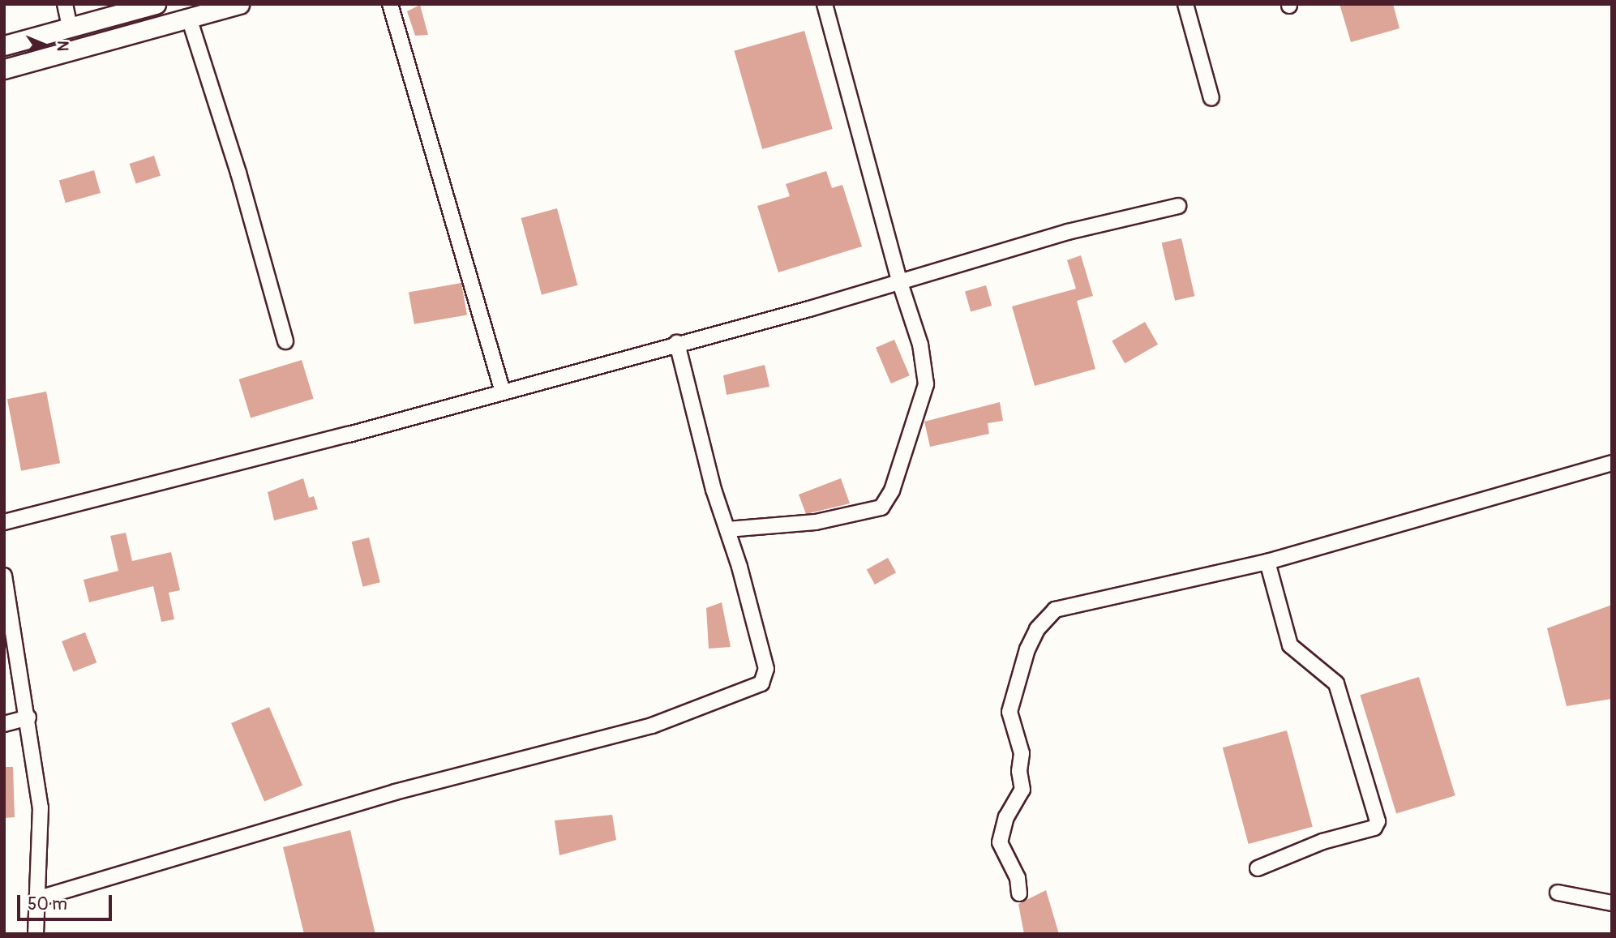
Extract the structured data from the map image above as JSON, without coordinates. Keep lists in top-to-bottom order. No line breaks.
{"scale_bar":"50 m","north":"right"}
